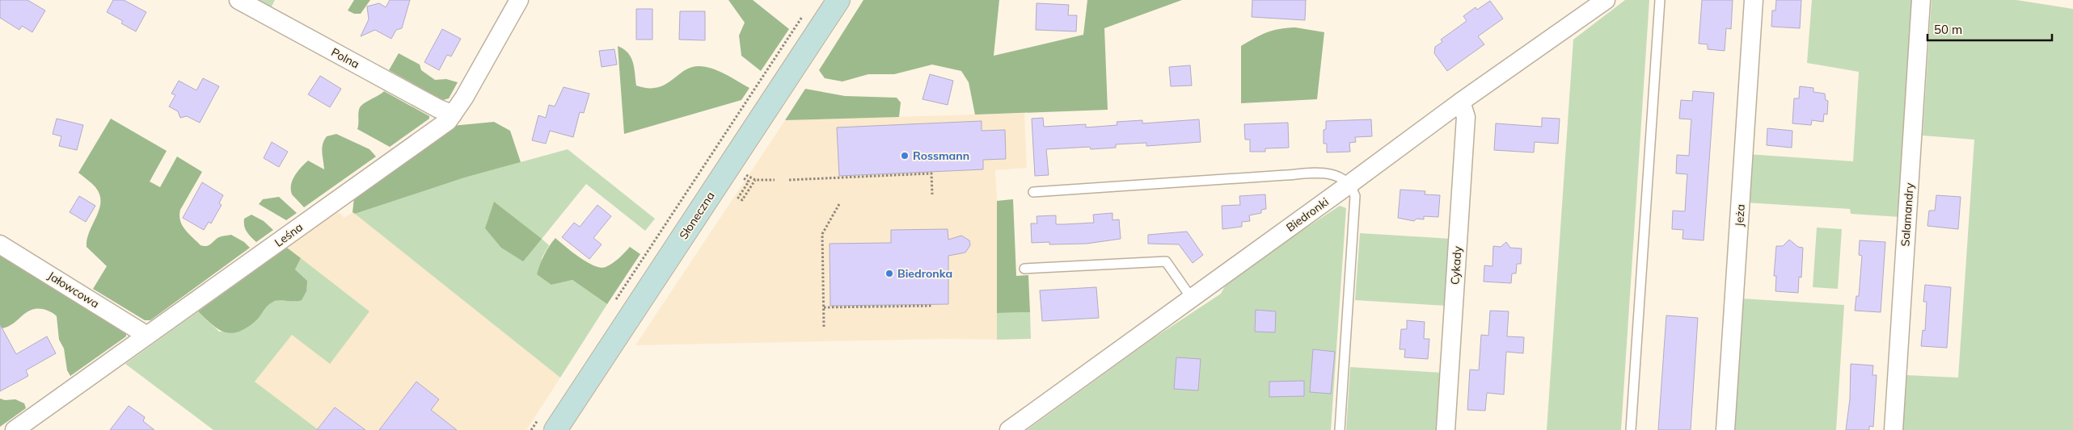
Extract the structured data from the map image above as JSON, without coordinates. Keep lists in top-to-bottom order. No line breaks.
{"streets":{"main road":["Słoneczna"],"street":["Polna","Biedronki","Salamandry","Jeża","Leśna","Cykady","Jałowcowa"]},"crossings":[["Polna","Leśna"],["Biedronki","Cykady"],["Leśna","Jałowcowa"]],"places":["Rossmann","Biedronka"],"scale_bar":"50 m"}
